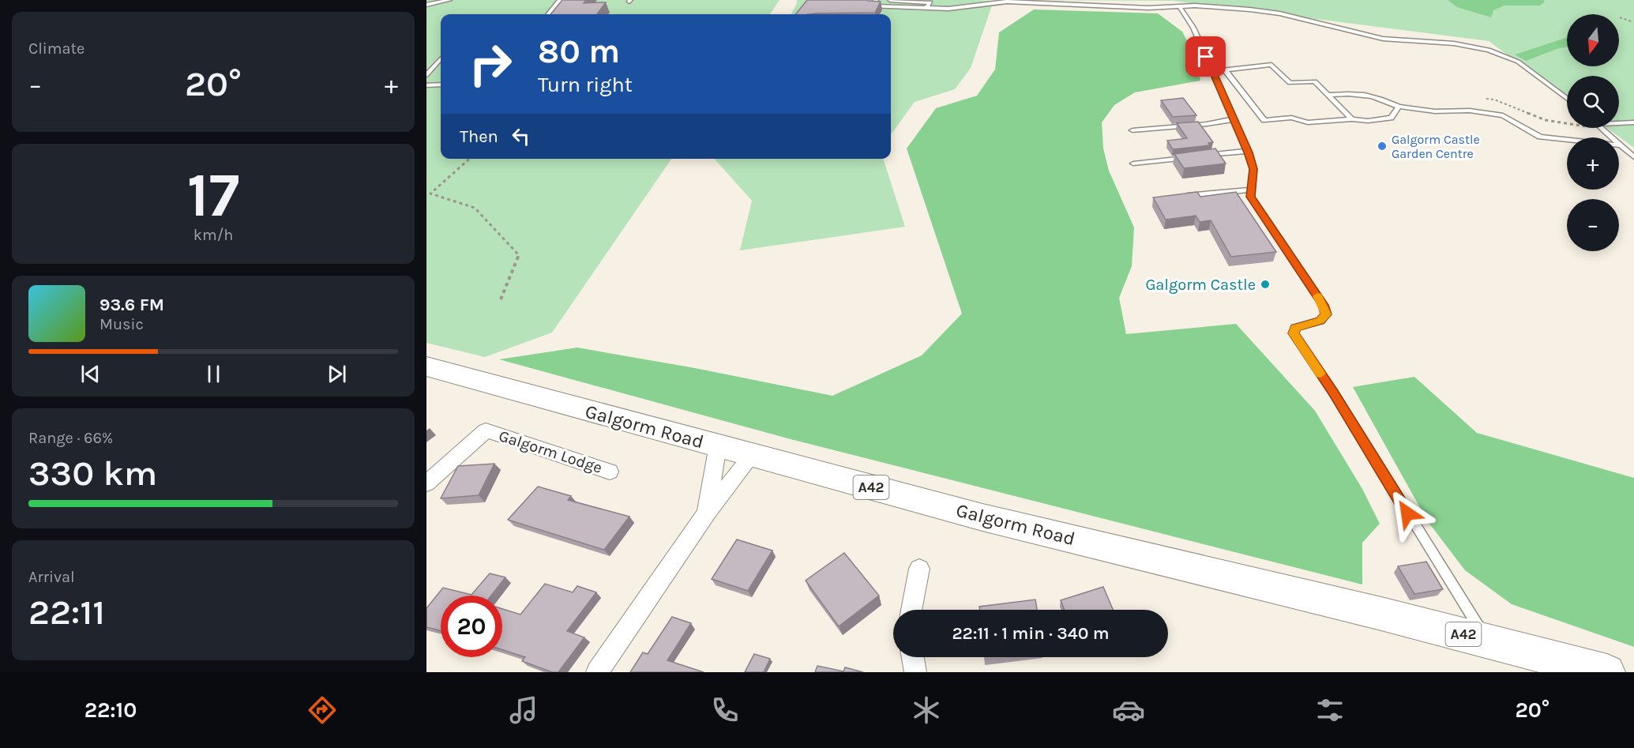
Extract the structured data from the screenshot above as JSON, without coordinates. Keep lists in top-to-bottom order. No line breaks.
{"streets":{"main road":["Galgorm Road","A42"],"street":["Galgorm Lodge"]},"places":["Galgorm Castle Garden Centre","Galgorm Castle"],"north":"bottom","page":{"tile":["Climate",["17","km/h"],["Range · 66%","330 km"],["Arrival","22:11"]],"map_buttons":["+","−"],"turn":["80 m","Turn right"],"heat":["−","20°","+"],"then":"Then","song":["93.6 FM","Music"],"limit":"20","trip":"22:11 · 1 min · 340 m","tabs":["22:10","20°"]}}
